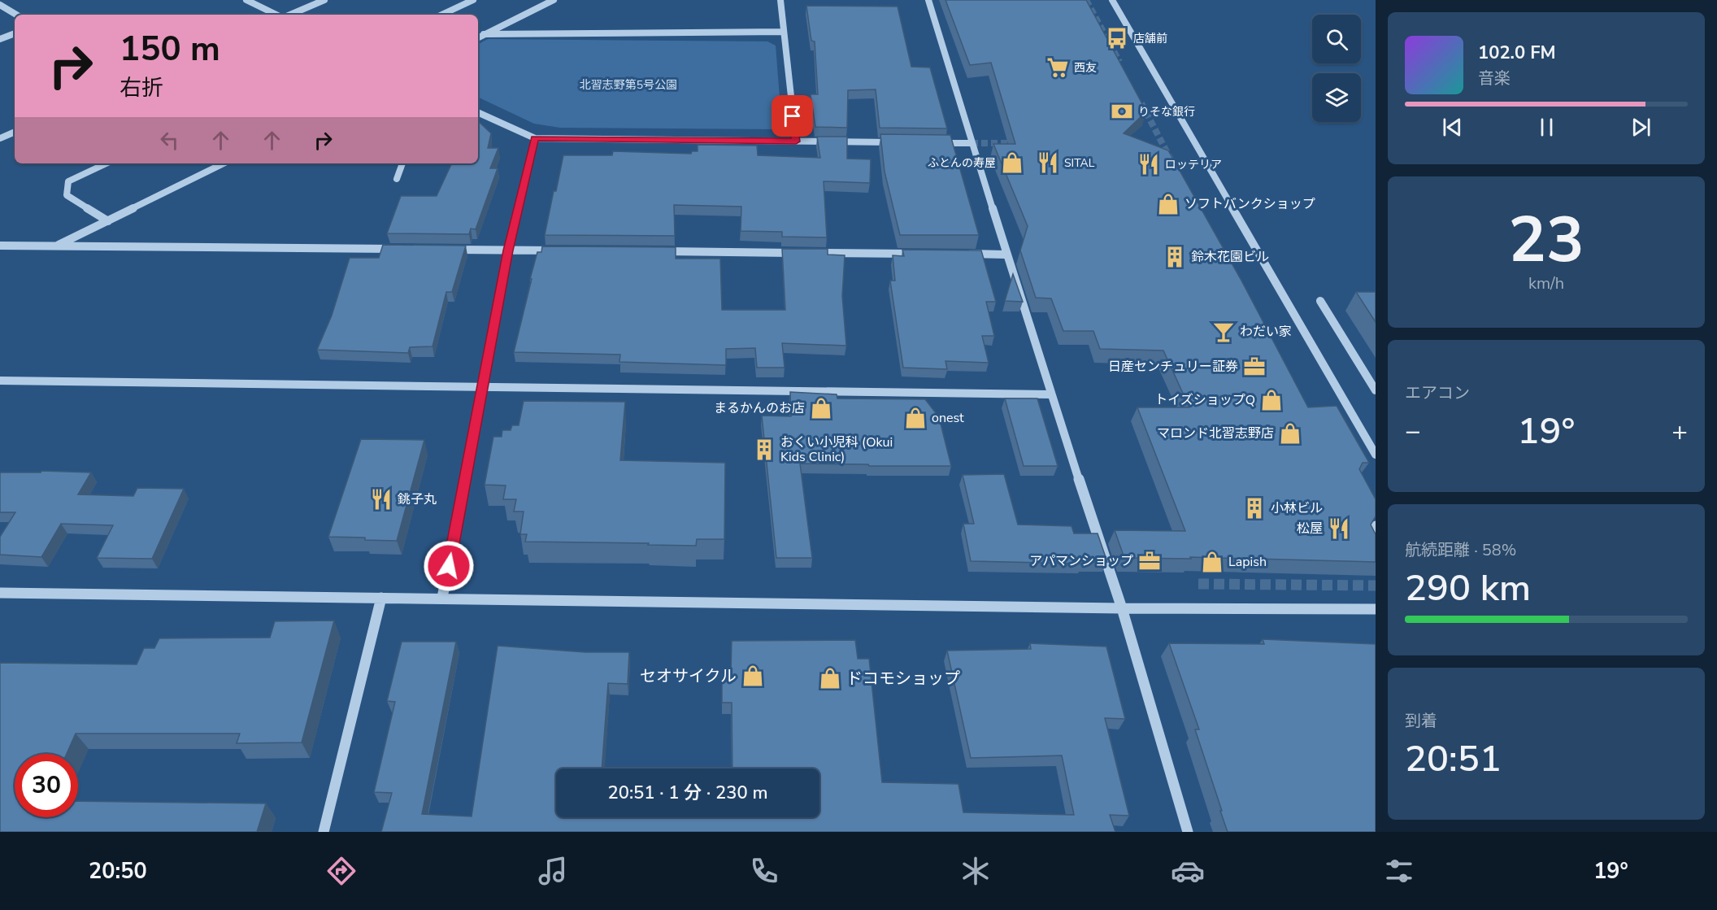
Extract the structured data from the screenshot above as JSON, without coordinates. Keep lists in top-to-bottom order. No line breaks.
{"parks":["北習志野第5号公園"],"places":{"bus stop":["店舗前"],"supermarket":["西友"],"bank":["りそな銀行"],"shop":["ふとんの寿屋","ソフトバンクショップ","トイズショップQ","まるかんのお店","onest","マロンド北習志野店","Lapish","セオサイクル","ドコモショップ"],"restaurant":["SITAL","ロッテリア","銚子丸","松屋"],"building":["鈴木花園ビル","おくい小児科 (Okui Kids Clinic)","小林ビル"],"bar":["わだい家"],"office":["日産センチュリー証券","アパマンショップ"]},"page":{"turn":["150 m","右折"],"song":["102.0 FM","音楽"],"tile":[["23","km/h"],"エアコン",["航続距離 · 58%","290 km"],["到着","20:51"]],"heat":["−","19°","+"],"limit":"30","trip":"20:51 · 1 分 · 230 m","tabs":["20:50","19°"]}}
